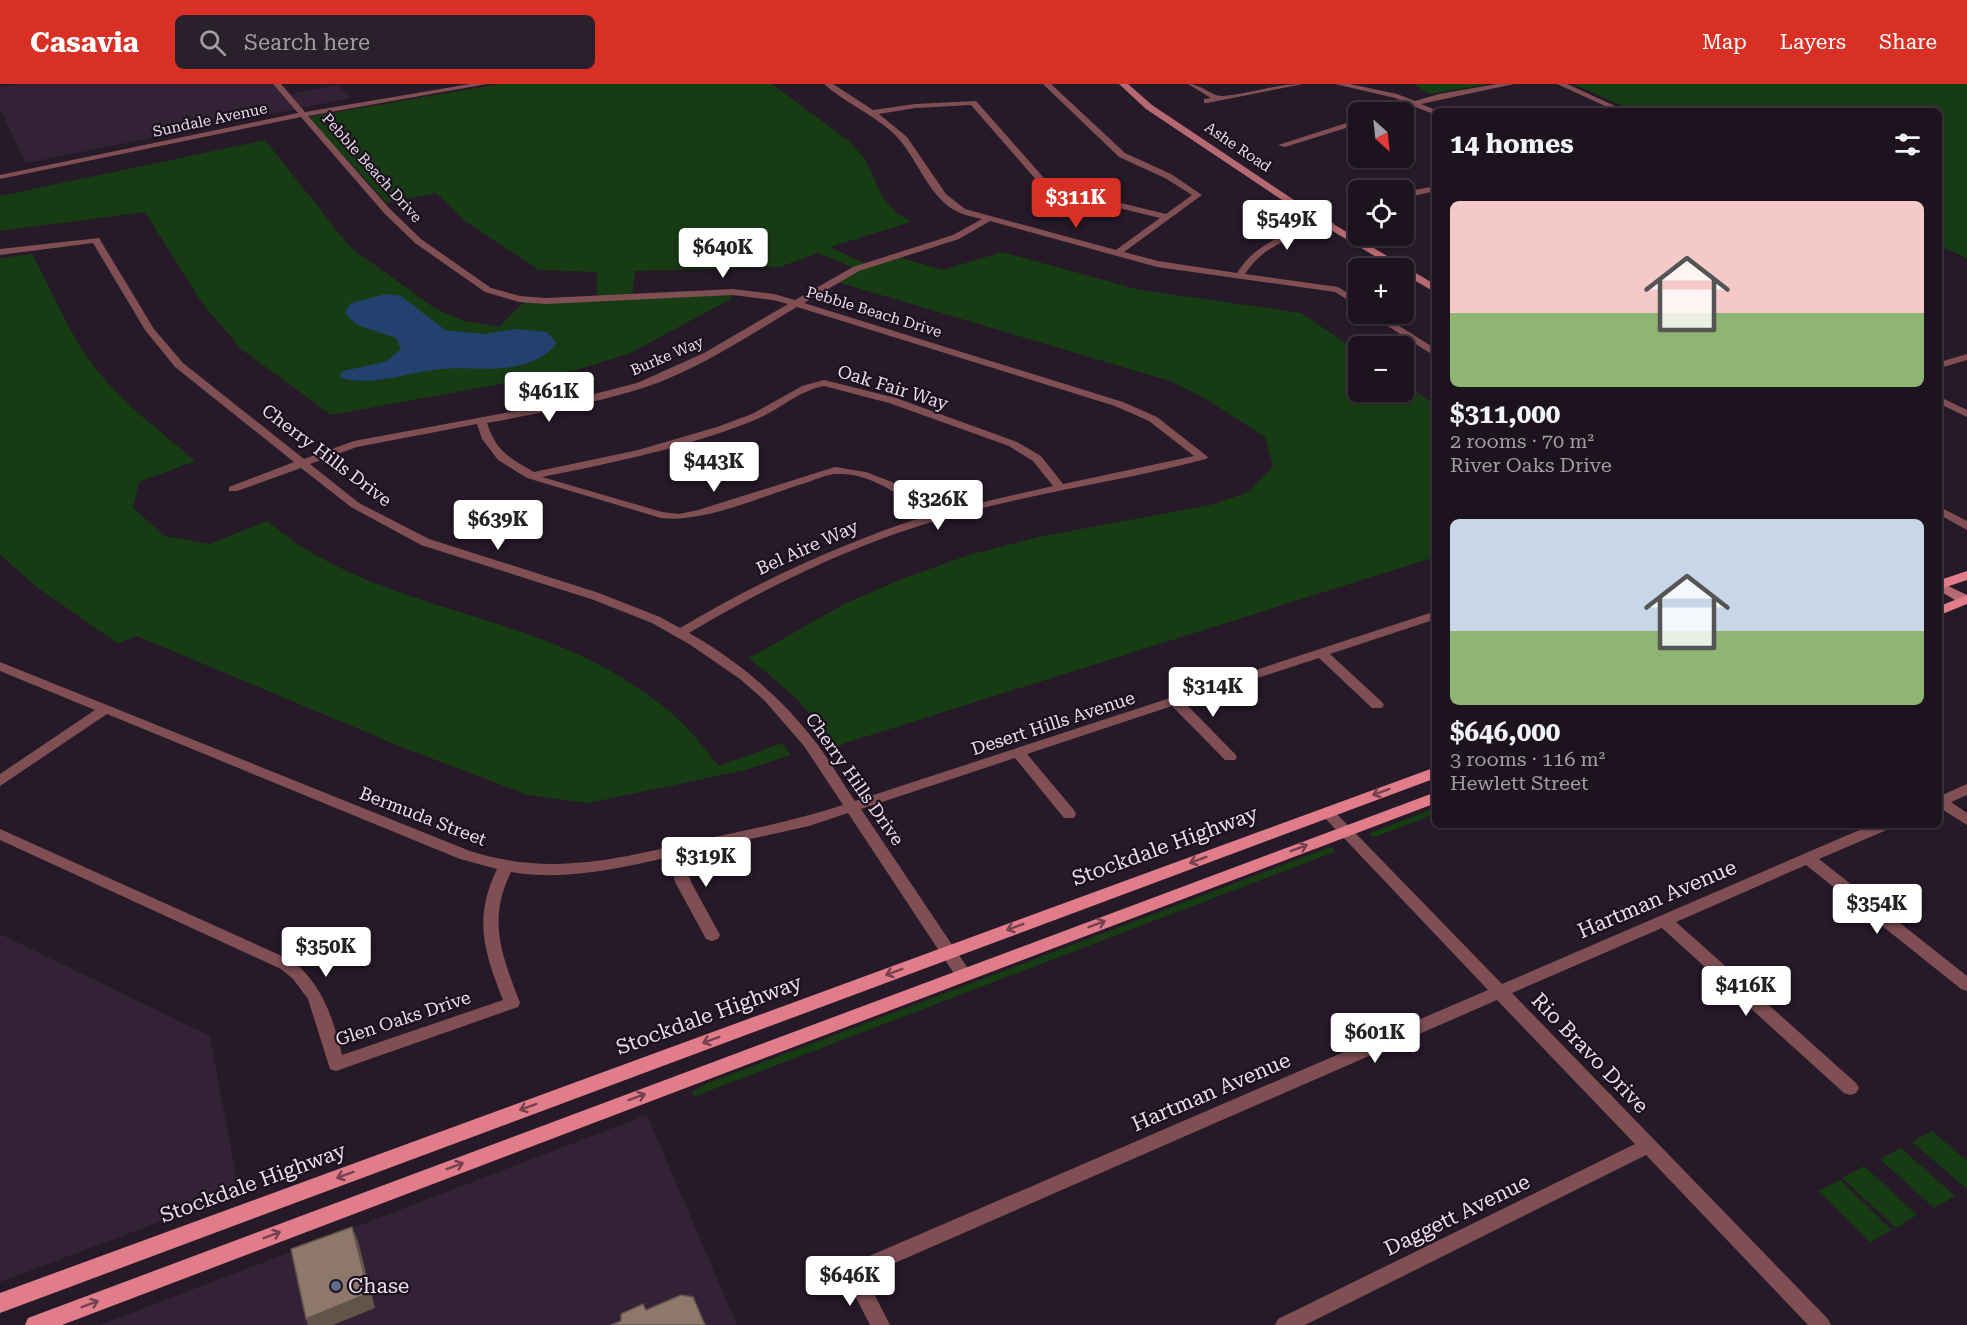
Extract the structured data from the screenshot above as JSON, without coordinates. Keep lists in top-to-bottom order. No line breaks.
{"streets":{"main road":["Stockdale Highway"],"street":["Sundale Avenue","Ashe Road","Pebble Beach Drive","Burke Way","Oak Fair Way","Cherry Hills Drive","Bel Aire Way","Desert Hills Avenue","Bermuda Street","Hartman Avenue","Glen Oaks Drive","Rio Bravo Drive","Daggett Avenue"]},"crossings":[["Sundale Avenue","Pebble Beach Drive"],["Pebble Beach Drive","Burke Way"],["Pebble Beach Drive","Bel Aire Way"],["Burke Way","Cherry Hills Drive"],["Oak Fair Way","Bel Aire Way"],["Cherry Hills Drive","Bel Aire Way"],["Cherry Hills Drive","Desert Hills Avenue"],["Cherry Hills Drive","Bermuda Street"],["Cherry Hills Drive","Stockdale Highway"],["Desert Hills Avenue","Bermuda Street"],["Bermuda Street","Glen Oaks Drive"],["Stockdale Highway","Rio Bravo Drive"],["Hartman Avenue","Rio Bravo Drive"],["Rio Bravo Drive","Daggett Avenue"]],"places":["Chase"],"north":"bottom right","page":{"header":"Casavia","search":"Search here","nav":["Map","Layers","Share"],"map_buttons":["+","−"],"heading":"14 homes","price":["$311K","$549K","$640K","$461K","$443K","$326K","$639K","$314K","$319K","$354K","$350K","$416K","$601K","$646K"],"list":[{"name":"$311,000","note":"2 rooms · 70 m² · River Oaks Drive"},{"name":"$646,000","note":"3 rooms · 116 m² · Hewlett Street"}]}}
